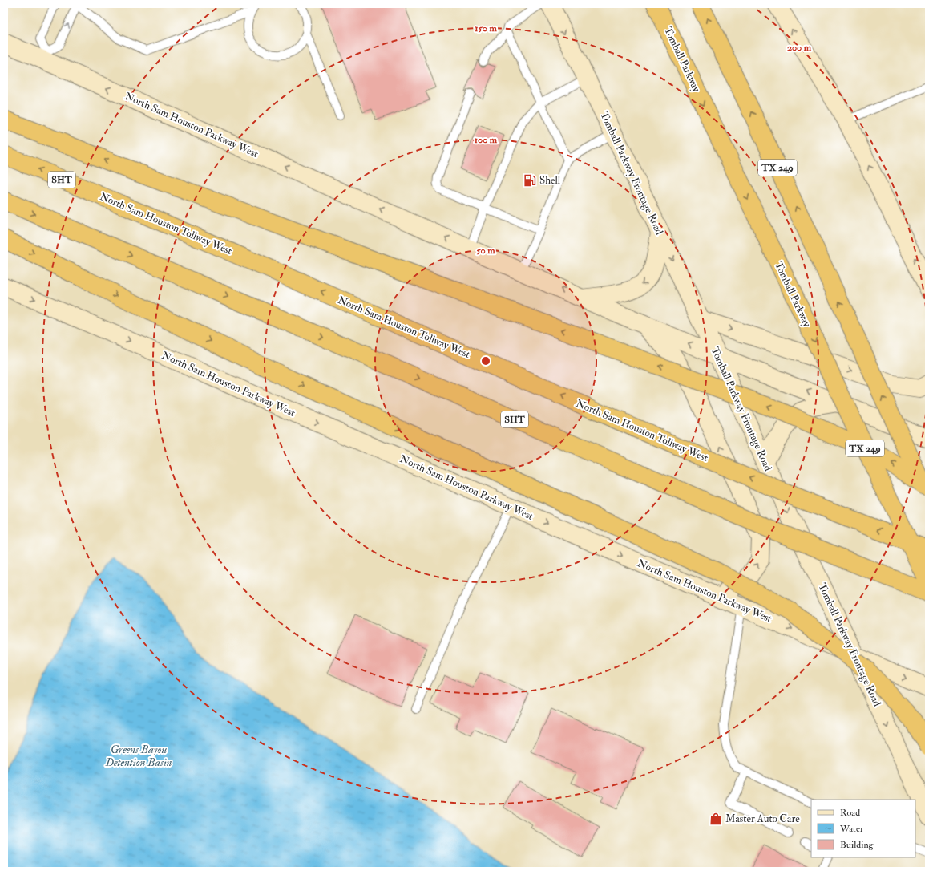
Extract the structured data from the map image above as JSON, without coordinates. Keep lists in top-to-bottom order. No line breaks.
{"streets":{"highway":["Tomball Parkway","TX 249","SHT","North Sam Houston Tollway West"],"main road":["North Sam Houston Parkway West","Tomball Parkway Frontage Road"]},"crossings":[["North Sam Houston Parkway West","Tomball Parkway Frontage Road"]],"one_way":["Tomball Parkway Frontage Road"],"water":["Greens Bayou Detention Basin"],"places":{"fuel station":["Shell"],"shop":["Master Auto Care"]},"legend":["Road","Water","Building"],"rings":["150 m","200 m","100 m","50 m"]}
